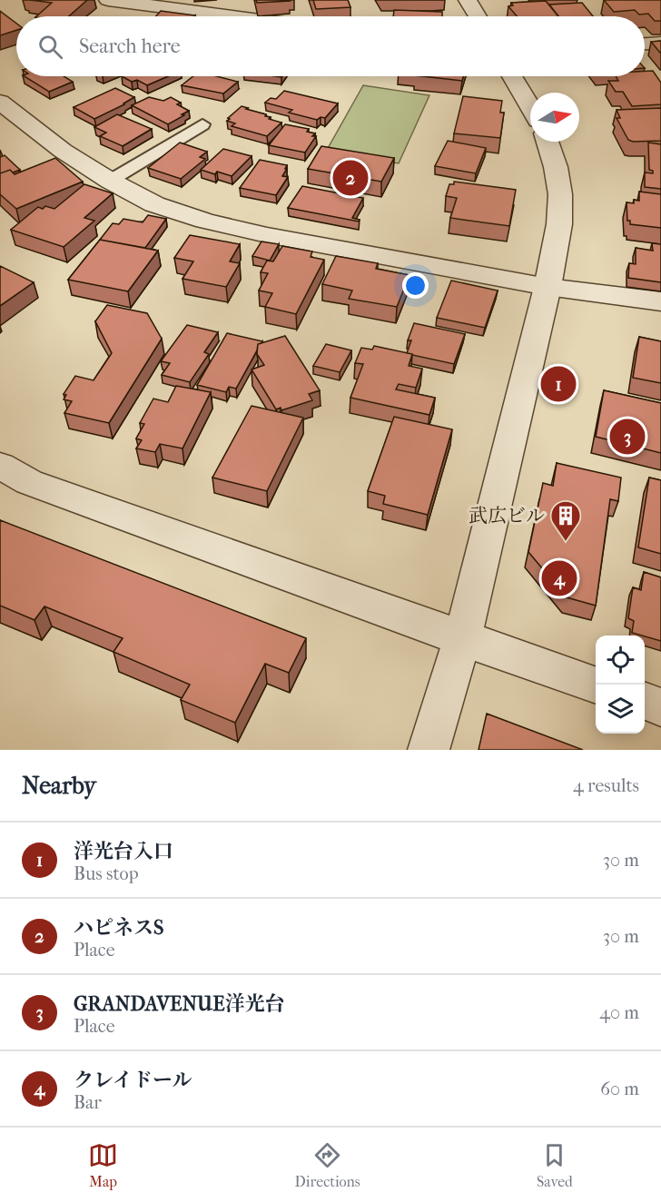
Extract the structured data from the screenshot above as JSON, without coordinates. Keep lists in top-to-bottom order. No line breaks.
{"places":{"building":["武広ビル"]},"north":"right","page":{"search":"Search here","pins":["2","1","3","4"],"heading":["Nearby","4 results"],"list":[{"mark":"1","name":"洋光台入口","note":"Bus stop","value":"30 m"},{"mark":"2","name":"ハピネスS","note":"Place","value":"30 m"},{"mark":"3","name":"GRANDAVENUE洋光台","note":"Place","value":"40 m"},{"mark":"4","name":"クレイドール","note":"Bar","value":"60 m"}],"nav":["Map","Directions","Saved"]}}
